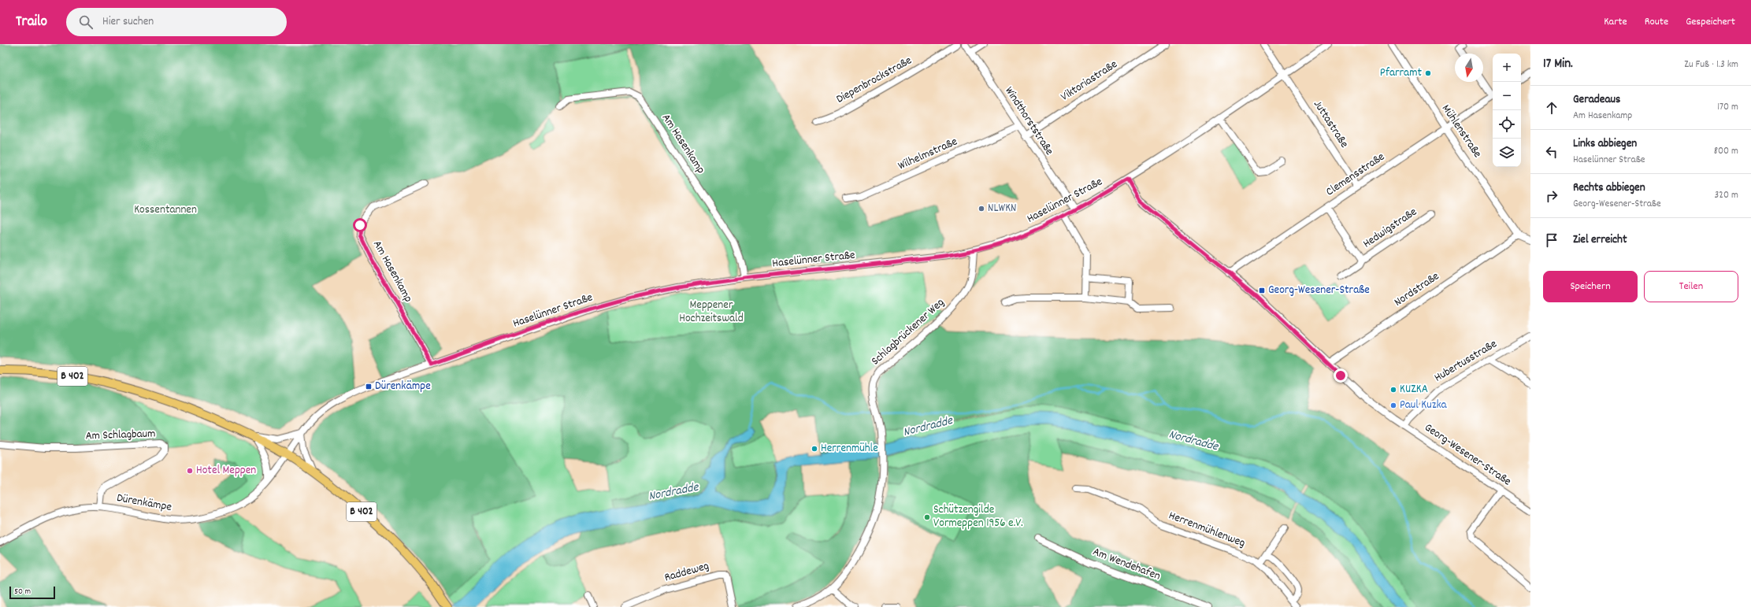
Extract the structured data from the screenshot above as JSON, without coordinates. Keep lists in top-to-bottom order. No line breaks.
{"streets":{"main road":["B 402"],"street":["Diepenbrockstraße","Viktoriastraße","Windthorststraße","Juttastraße","Mühlenstraße","Am Hasenkamp","Wilhelmstraße","Clemensstraße","Haselünner Straße","Hedwigstraße","Nordstraße","Schlagbrückener Weg","Hubertusstraße","Am Schlagbaum","Georg-Wesener-Straße","Dürenkämpe","Herrenmühlenweg","Am Wendehafen","Raddeweg"]},"crossings":[["Viktoriastraße","Windthorststraße"],["Windthorststraße","Wilhelmstraße"],["Windthorststraße","Haselünner Straße"],["Juttastraße","Clemensstraße"],["Juttastraße","Haselünner Straße"],["Mühlenstraße","Clemensstraße"],["Mühlenstraße","Nordstraße"],["Am Hasenkamp","Haselünner Straße"],["Clemensstraße","Hedwigstraße"],["Clemensstraße","Georg-Wesener-Straße"],["Haselünner Straße","Schlagbrückener Weg"],["Haselünner Straße","B 402"],["Haselünner Straße","Georg-Wesener-Straße"],["Haselünner Straße","Dürenkämpe"],["Nordstraße","Georg-Wesener-Straße"],["Hubertusstraße","Georg-Wesener-Straße"],["B 402","Dürenkämpe"],["Am Schlagbaum","Dürenkämpe"]],"water":["Nordradde"],"parks":["Kossentannen","Meppener Hochzeitswald"],"places":{"other":["Pfarramt","NLWKN","KUZKA","Paul Kuzka","Herrenmühle","Hotel Meppen","Schützengilde Vormeppen 1956 e.V."],"transit":["Georg-Wesener-Straße","Dürenkämpe"]},"scale_bar":"50 m","north":"bottom","page":{"header":"Trailo","search":"Hier suchen","nav":["Karte","Route","Gespeichert"],"heading":["17 Min.","Zu Fuß · 1.3 km"],"map_buttons":["+","−"],"list":[["Geradeaus","Am Hasenkamp","170 m"],["Links abbiegen","Haselünner Straße","800 m"],["Rechts abbiegen","Georg-Wesener-Straße","320 m"],"Ziel erreicht"],"buttons":["Speichern","Teilen"],"scale":"50 m"}}
